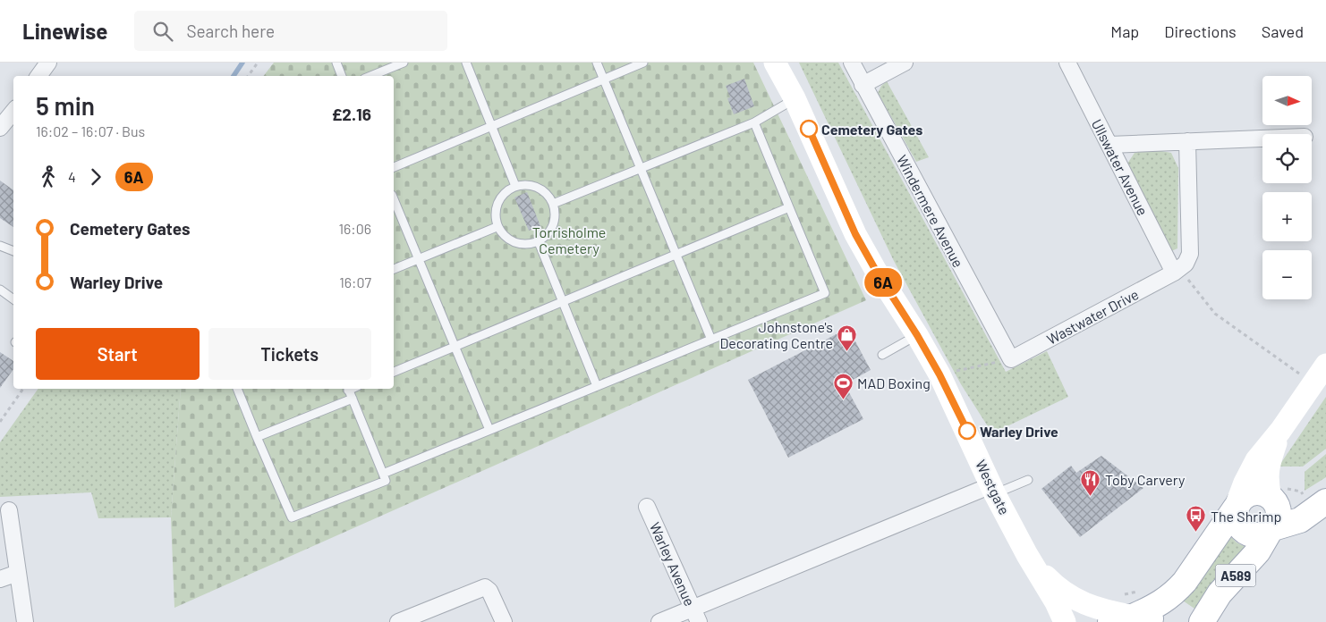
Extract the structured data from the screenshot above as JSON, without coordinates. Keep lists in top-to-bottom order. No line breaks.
{"streets":{"main road":["A589"],"street":["Ullswater Avenue","Windermere Avenue","Wastwater Drive","Westgate","Warley Avenue"]},"crossings":[["Ullswater Avenue","Wastwater Drive"],["Windermere Avenue","Wastwater Drive"],["Westgate","A589"]],"parks":["Torrisholme Cemetery"],"places":{"other":["Cemetery Gates","Warley Drive"],"shop":["Johnstone's Decorating Centre"],"sports":["MAD Boxing"],"restaurant":["Toby Carvery"],"bus stop":["The Shrimp"]},"lines":["bus line 6A"],"north":"right","page":{"header":"Linewise","search":"Search here","nav":["Map","Directions","Saved"],"on_map":"6A","map_buttons":["+","−"],"heading":["5 min","16:02 – 16:07 · Bus","£2.16"],"legs":["4","6A"],"list":[{"name":"Cemetery Gates","value":"16:06"},{"name":"Warley Drive","value":"16:07"}],"buttons":["Start","Tickets"]}}
